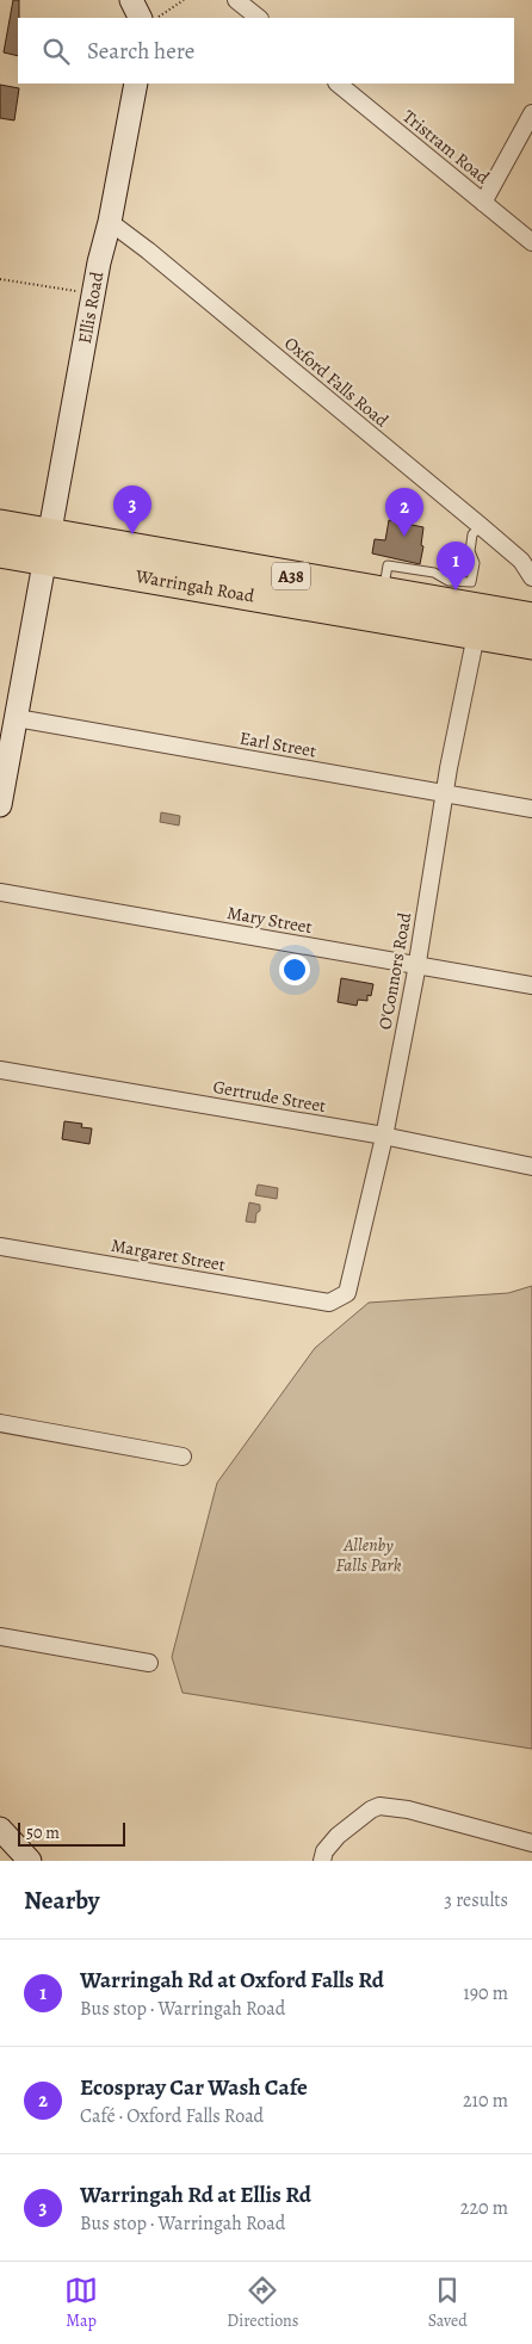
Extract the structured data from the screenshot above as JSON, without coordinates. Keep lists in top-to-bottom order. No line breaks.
{"streets":{"highway":["A38","Warringah Road"],"street":["Tristram Road","Ellis Road","Oxford Falls Road","Earl Street","Mary Street","O'Connors Road","Gertrude Street","Margaret Street"]},"crossings":[["Ellis Road","Oxford Falls Road"],["Ellis Road","Warringah Road"],["Ellis Road","Earl Street"],["Warringah Road","O'Connors Road"],["Earl Street","O'Connors Road"],["Mary Street","O'Connors Road"],["O'Connors Road","Gertrude Street"],["O'Connors Road","Margaret Street"]],"parks":["Allenby Falls Park"],"scale_bar":"50 m","page":{"search":"Search here","pins":["3","2","1"],"scale":"50 m","heading":["Nearby","3 results"],"list":[{"mark":"1","name":"Warringah Rd at Oxford Falls Rd","note":"Bus stop · Warringah Road","value":"190 m"},{"mark":"2","name":"Ecospray Car Wash Cafe","note":"Café · Oxford Falls Road","value":"210 m"},{"mark":"3","name":"Warringah Rd at Ellis Rd","note":"Bus stop · Warringah Road","value":"220 m"}],"nav":["Map","Directions","Saved"]}}
